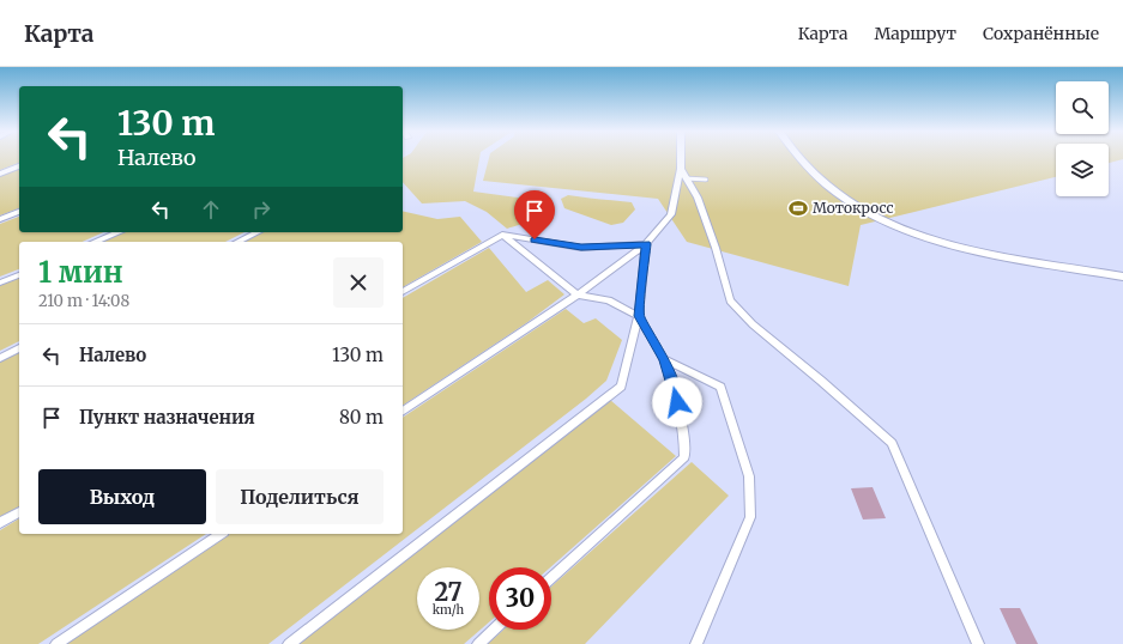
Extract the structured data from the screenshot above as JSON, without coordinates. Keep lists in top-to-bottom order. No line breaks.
{"places":{"sports":["Мотокросс"]},"page":{"header":"Карта","nav":["Карта","Маршрут","Сохранённые"],"turn":["130 m","Налево"],"heading":["1 мин","210 m · 14:08"],"list":[{"name":"Налево","value":"130 m"},{"name":"Пункт назначения","value":"80 m"}],"buttons":["Выход","Поделиться"],"speed":"27 km/h","limit":"30"}}
